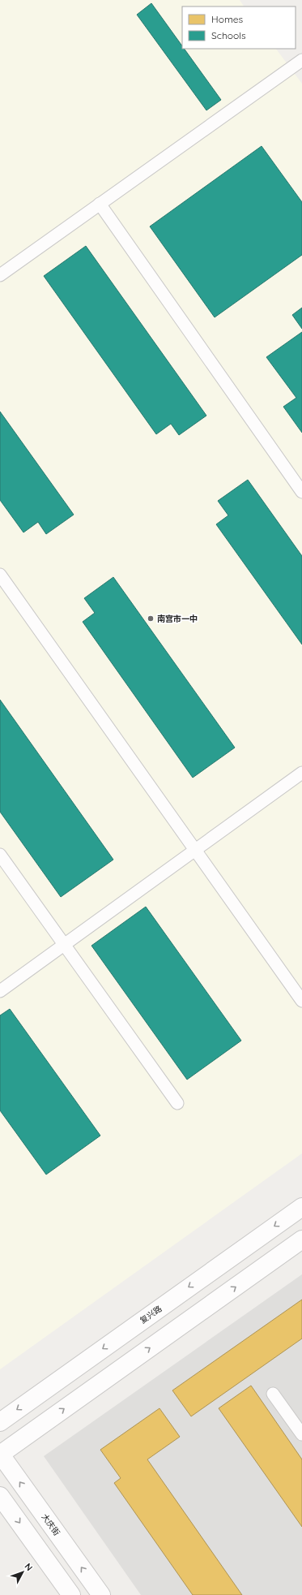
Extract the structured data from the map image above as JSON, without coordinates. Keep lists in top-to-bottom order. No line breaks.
{"streets":{"street":["复兴路","大庆街"]},"places":["南宫市一中"],"legend":["Homes","Schools"],"north":"top right"}
